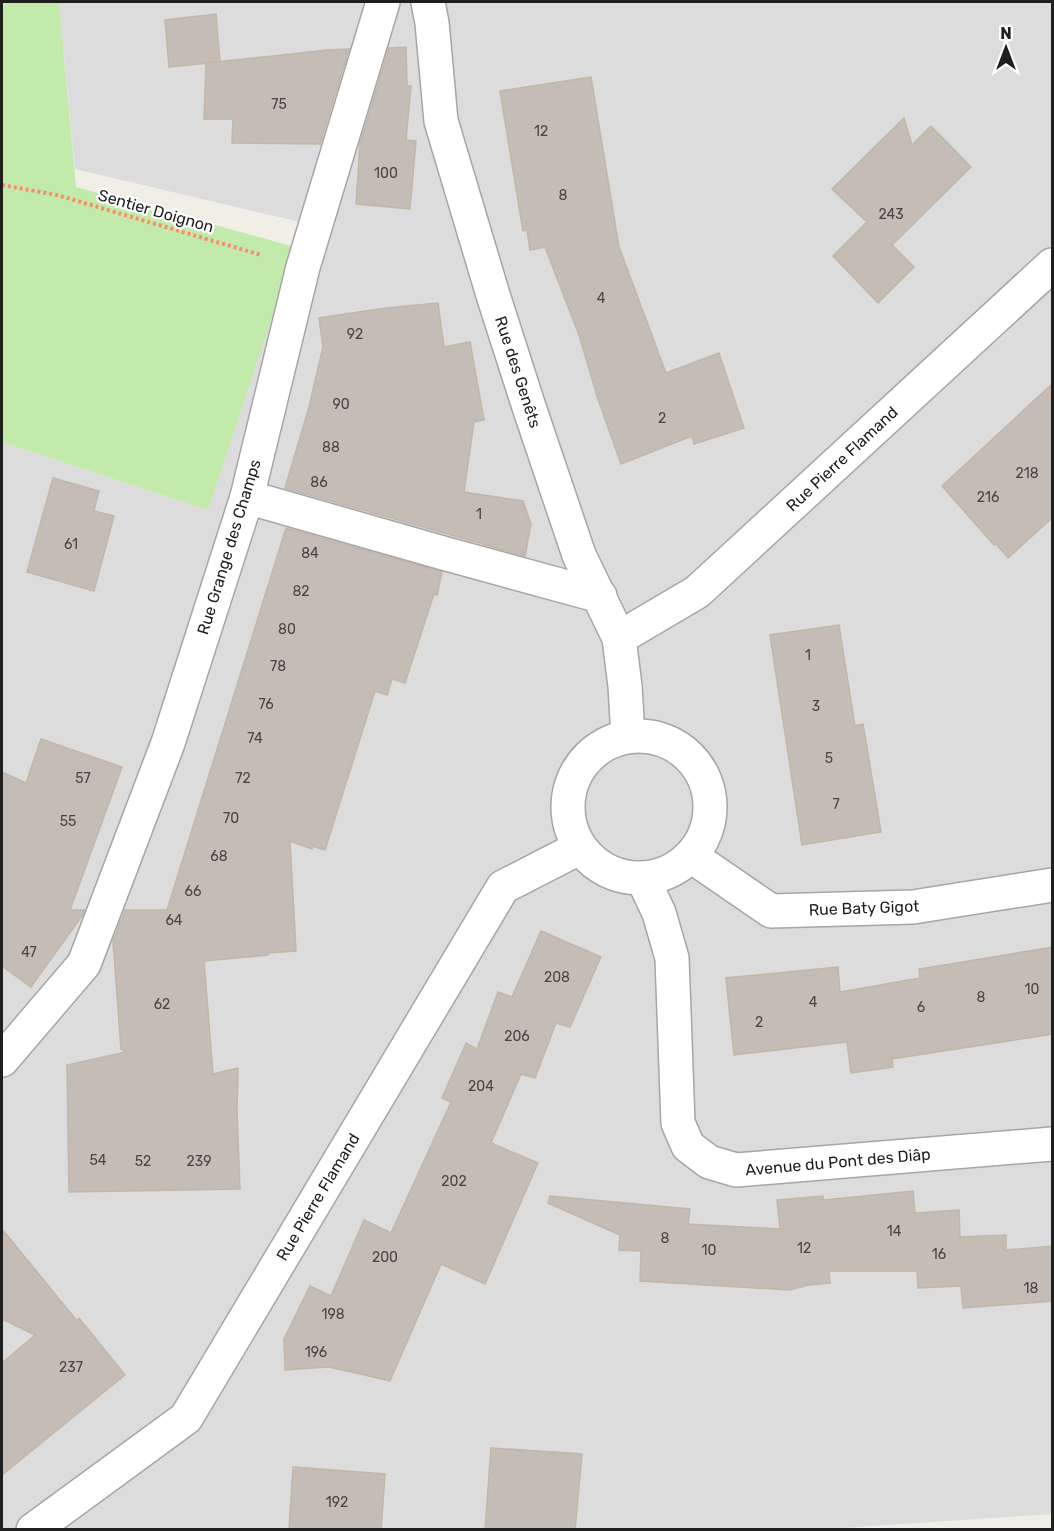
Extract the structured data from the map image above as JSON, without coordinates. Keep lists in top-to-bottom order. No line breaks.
{"streets":{"street":["Rue des Genêts","Rue Pierre Flamand","Rue Grange des Champs","Rue Baty Gigot","Avenue du Pont des Diâp"],"path":["Sentier Doignon"]},"crossings":[["Sentier Doignon","Rue Grange des Champs"],["Rue des Genêts","Rue Pierre Flamand"],["Rue des Genêts","Rue Baty Gigot"],["Rue des Genêts","Avenue du Pont des Diâp"],["Rue Pierre Flamand","Rue Baty Gigot"],["Rue Pierre Flamand","Avenue du Pont des Diâp"],["Rue Baty Gigot","Avenue du Pont des Diâp"]],"house_numbers":["75","12","100","8","243","4","92","90","2","88","218","86","216","1","61","84","82","80","1","78","76","3","74","5","57","72","7","70","55","68","66","64","47","208","10","8","4","62","6","2","206","204","54","52","239","202","14","8","12","10","16","200","18","198","196","237","192"],"north":"top"}
